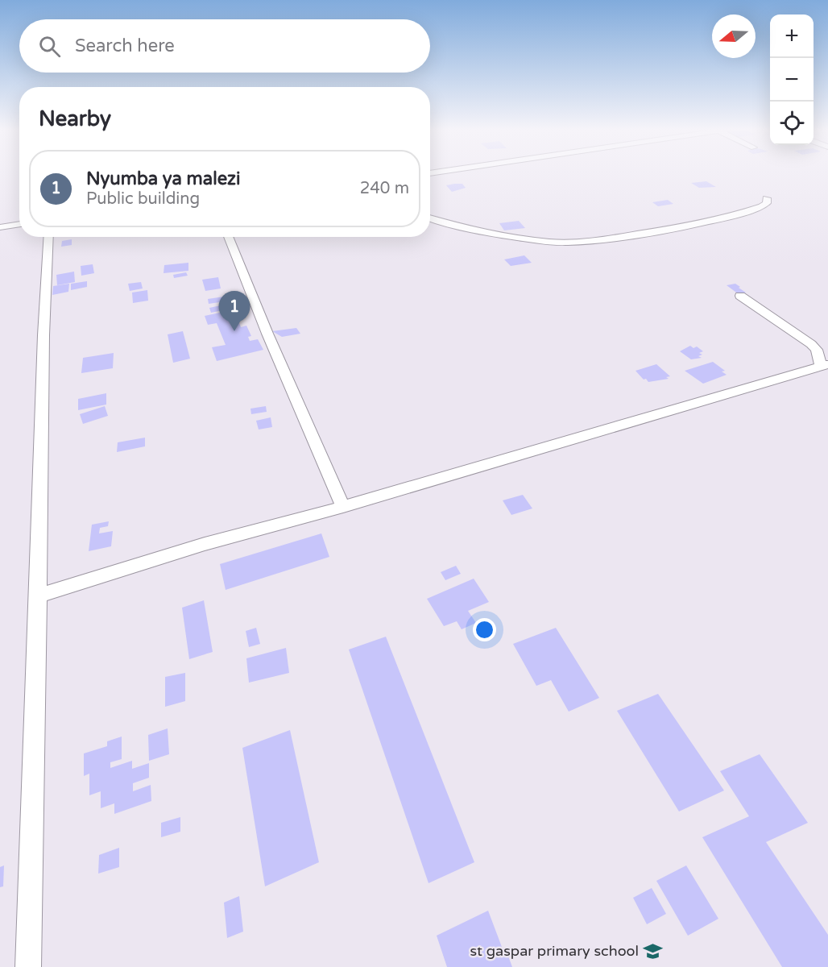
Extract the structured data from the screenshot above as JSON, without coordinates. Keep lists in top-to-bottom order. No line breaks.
{"places":{"school or university":["st gaspar primary school"]},"north":"left","page":{"map_buttons":["+","−"],"search":"Search here","heading":"Nearby","list":[{"mark":"1","name":"Nyumba ya malezi","note":"Public building","value":"240 m"}],"pins":"1"}}
